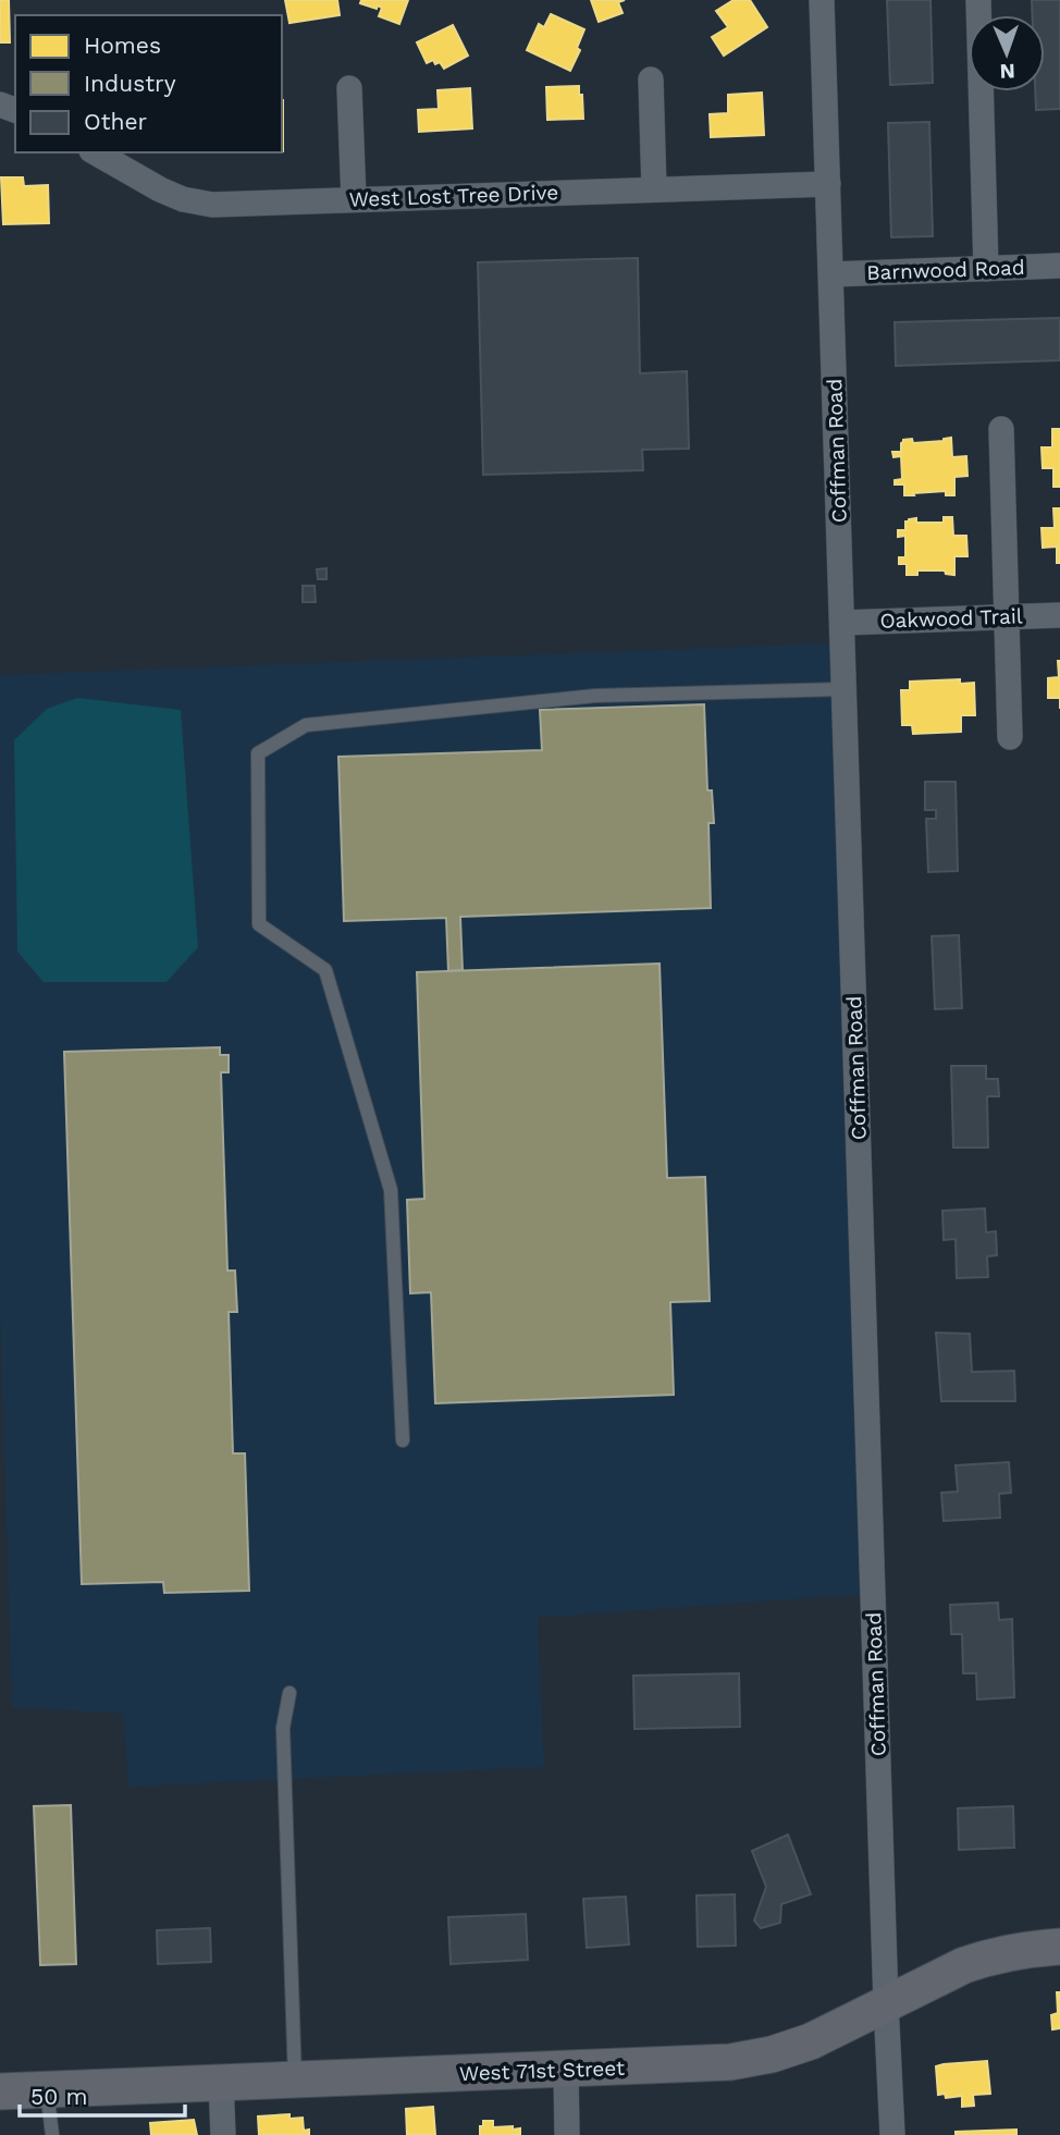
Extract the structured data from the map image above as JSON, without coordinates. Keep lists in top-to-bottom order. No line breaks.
{"streets":{"main road":["West 71st Street"],"street":["West Lost Tree Drive","Barnwood Road","Coffman Road","Oakwood Trail"]},"crossings":[["West Lost Tree Drive","Coffman Road"],["Barnwood Road","Coffman Road"],["Coffman Road","Oakwood Trail"],["Coffman Road","West 71st Street"]],"legend":["Homes","Industry","Other"],"scale_bar":"50 m","north":"bottom"}
